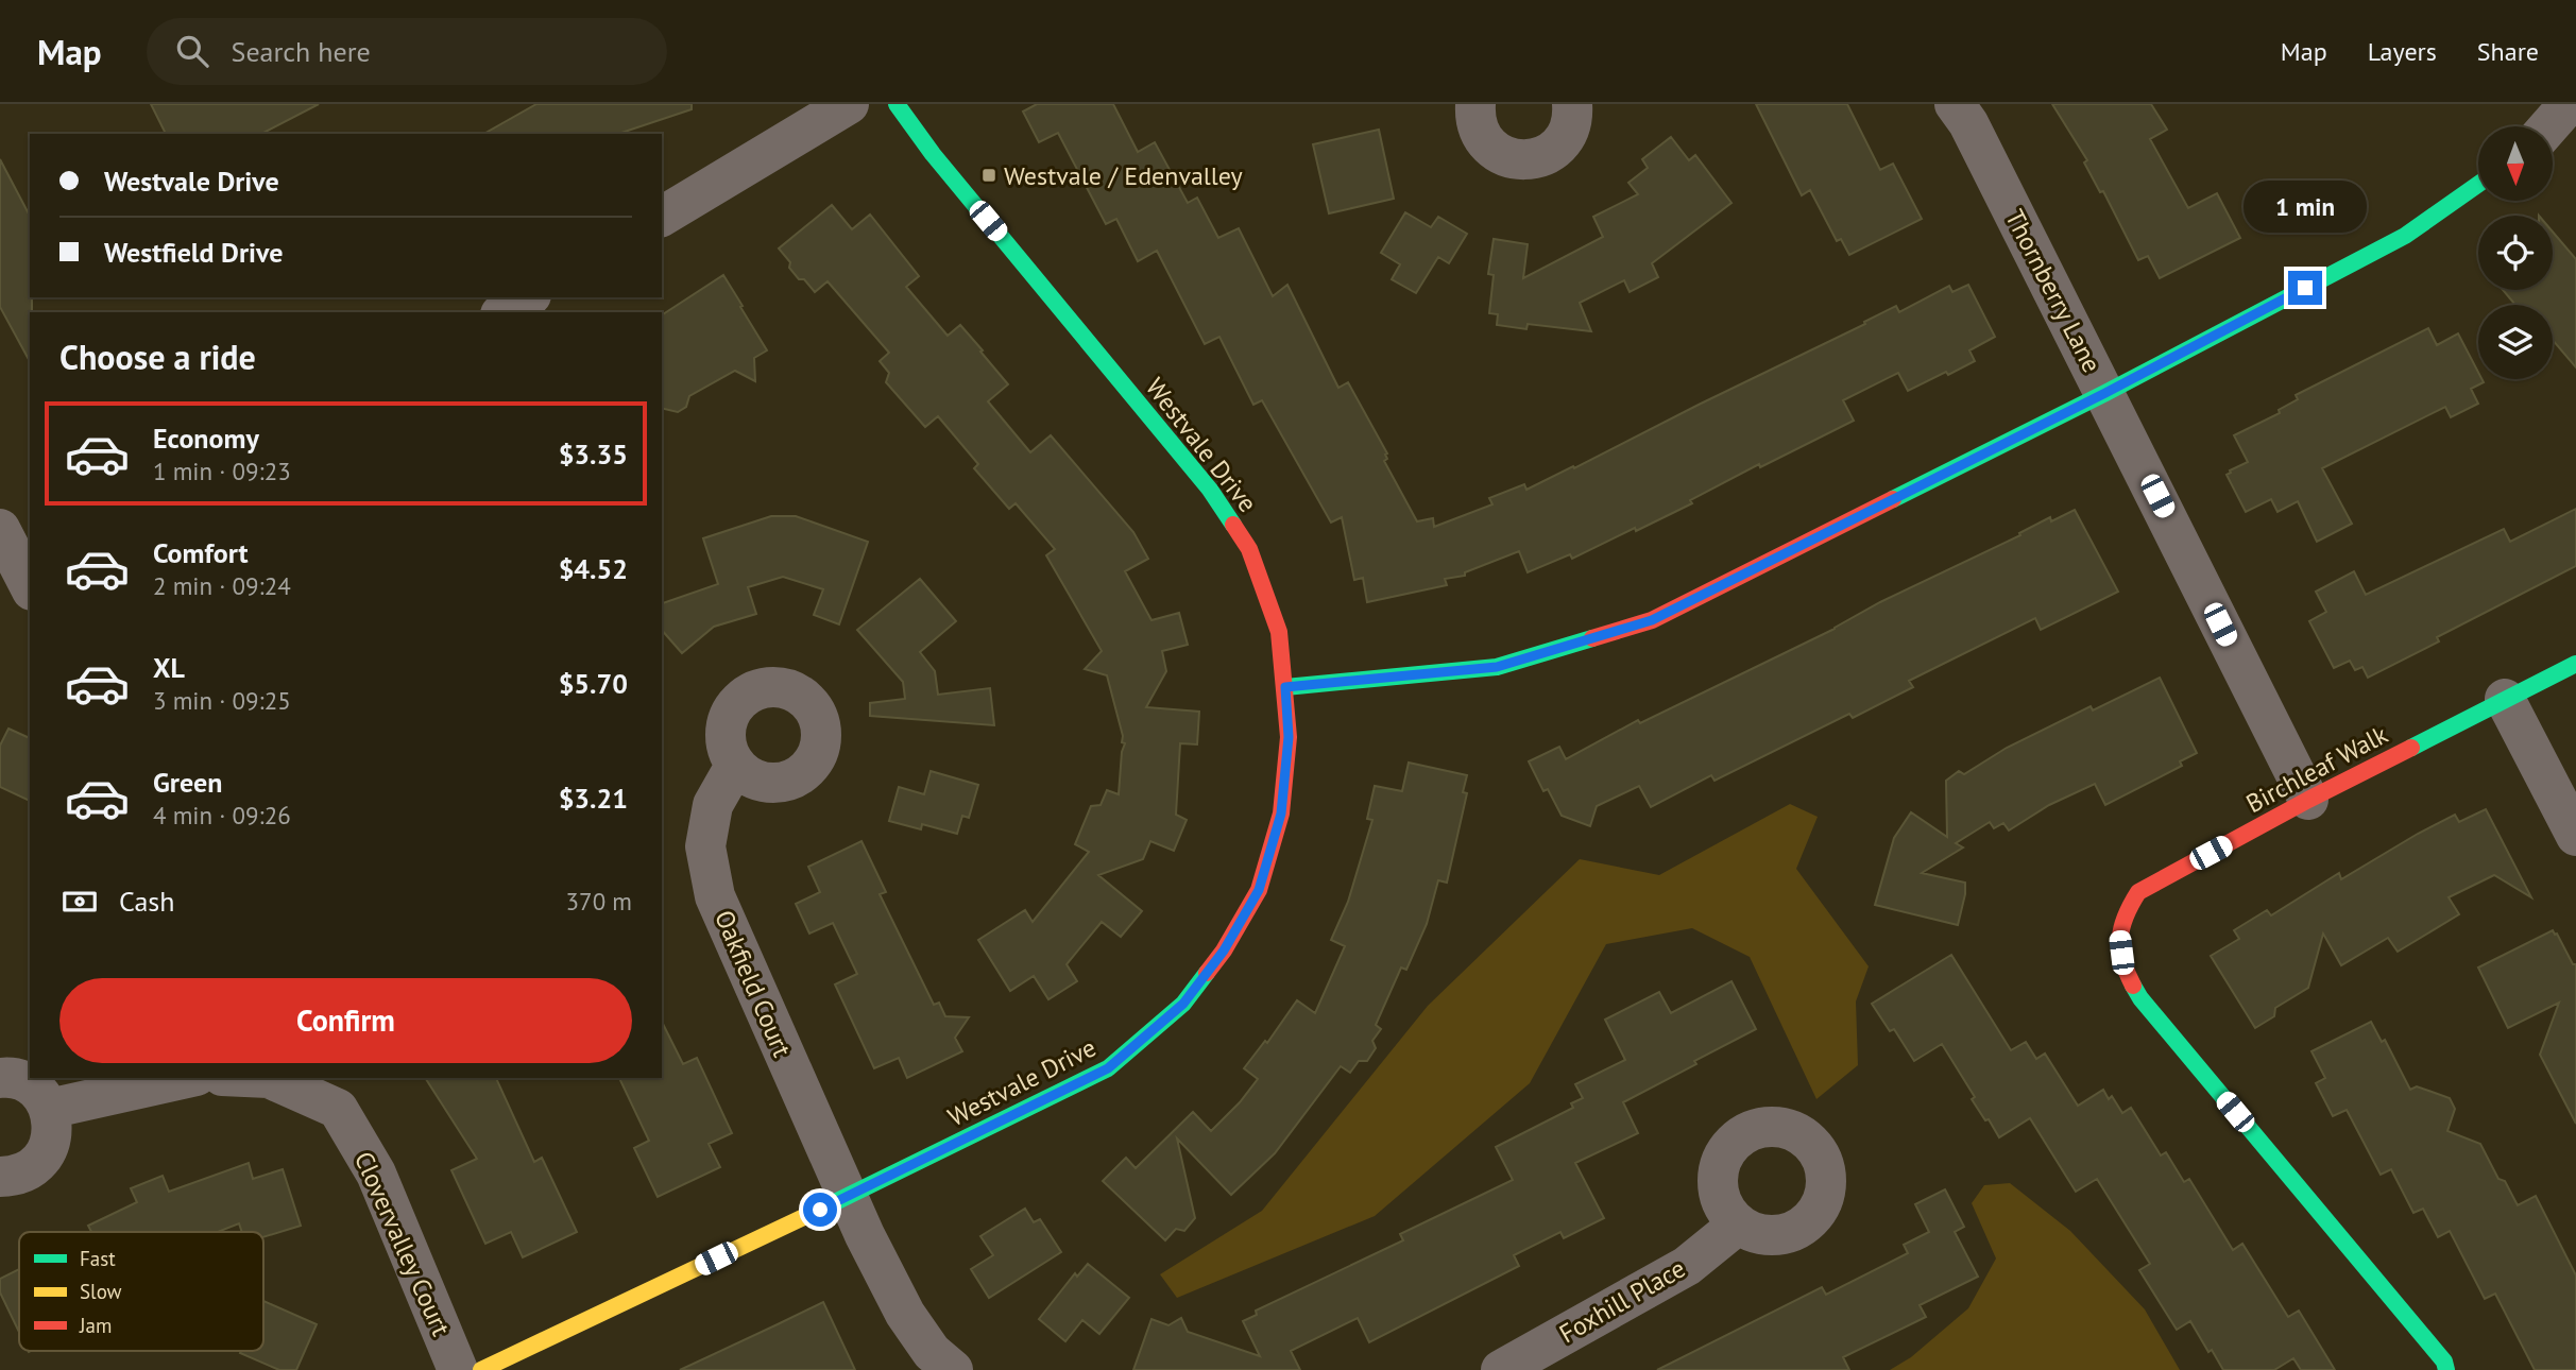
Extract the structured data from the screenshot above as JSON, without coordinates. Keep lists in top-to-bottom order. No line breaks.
{"streets":{"street":["Thornberry Lane","Westvale Drive","Birchleaf Walk","Oakfield Court","Clovervalley Court","Foxhill Place"]},"crossings":[["Thornberry Lane","Birchleaf Walk"],["Westvale Drive","Oakfield Court"]],"places":{"transit":["Westvale / Edenvalley"]},"legend":["Fast","Slow","Jam"],"north":"bottom","page":{"header":"Map","search":"Search here","nav":["Map","Layers","Share"],"banner":["Westvale Drive","Westfield Drive"],"bubble":"1 min","heading":"Choose a ride","list":[{"name":"Economy","note":"1 min · 09:23","value":"$3.35"},{"name":"Comfort","note":"2 min · 09:24","value":"$4.52"},{"name":"XL","note":"3 min · 09:25","value":"$5.70"},{"name":"Green","note":"4 min · 09:26","value":"$3.21"}],"pay":["Cash","370 m"],"buttons":"Confirm"}}
